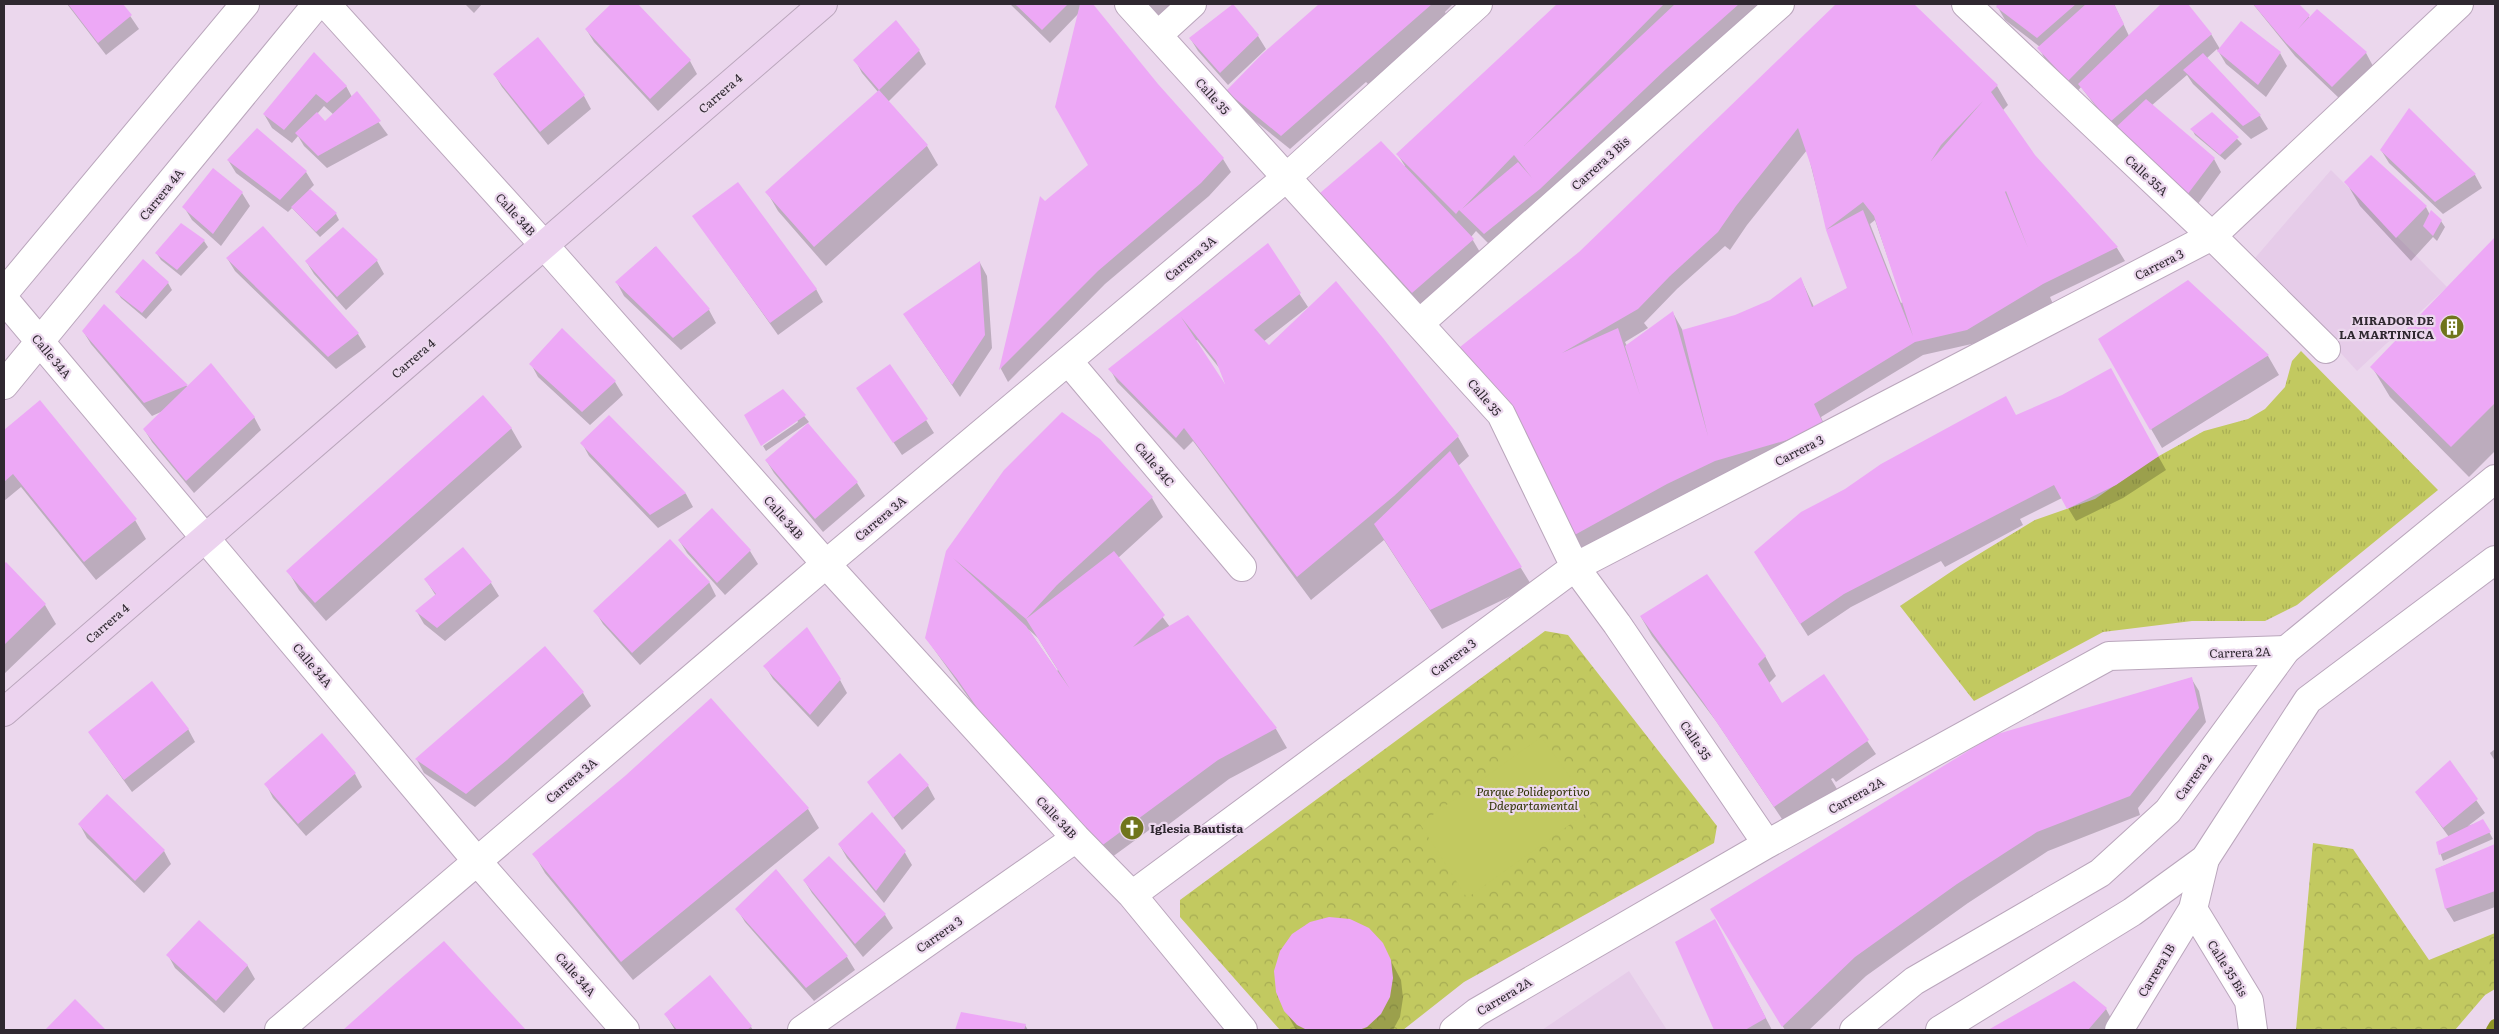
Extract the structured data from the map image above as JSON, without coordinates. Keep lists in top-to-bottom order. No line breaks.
{"streets":{"main road":["Carrera 4"],"street":["Calle 35","Carrera 3 Bis","Calle 35A","Carrera 4A","Calle 34B","Carrera 3A","Carrera 3","Calle 34A","Calle 34C","Carrera 2A","Carrera 2","Calle 35 Bis","Carrera 1B"]},"crossings":[["Carrera 4","Calle 34B"],["Carrera 4","Calle 34A"],["Calle 35","Carrera 3 Bis"],["Calle 35","Carrera 3A"],["Calle 35","Carrera 3"],["Calle 35","Carrera 2A"],["Calle 35A","Carrera 3"],["Carrera 4A","Calle 34A"],["Calle 34B","Carrera 3A"],["Calle 34B","Carrera 3"],["Carrera 3A","Calle 34A"],["Carrera 3A","Calle 34C"],["Carrera 2A","Carrera 2"],["Calle 35 Bis","Carrera 1B"]],"parks":["Parque Polideportivo Ddepartamental"],"places":{"building":["MIRADOR DE LA MARTINICA"],"church":["Iglesia Bautista"]}}
